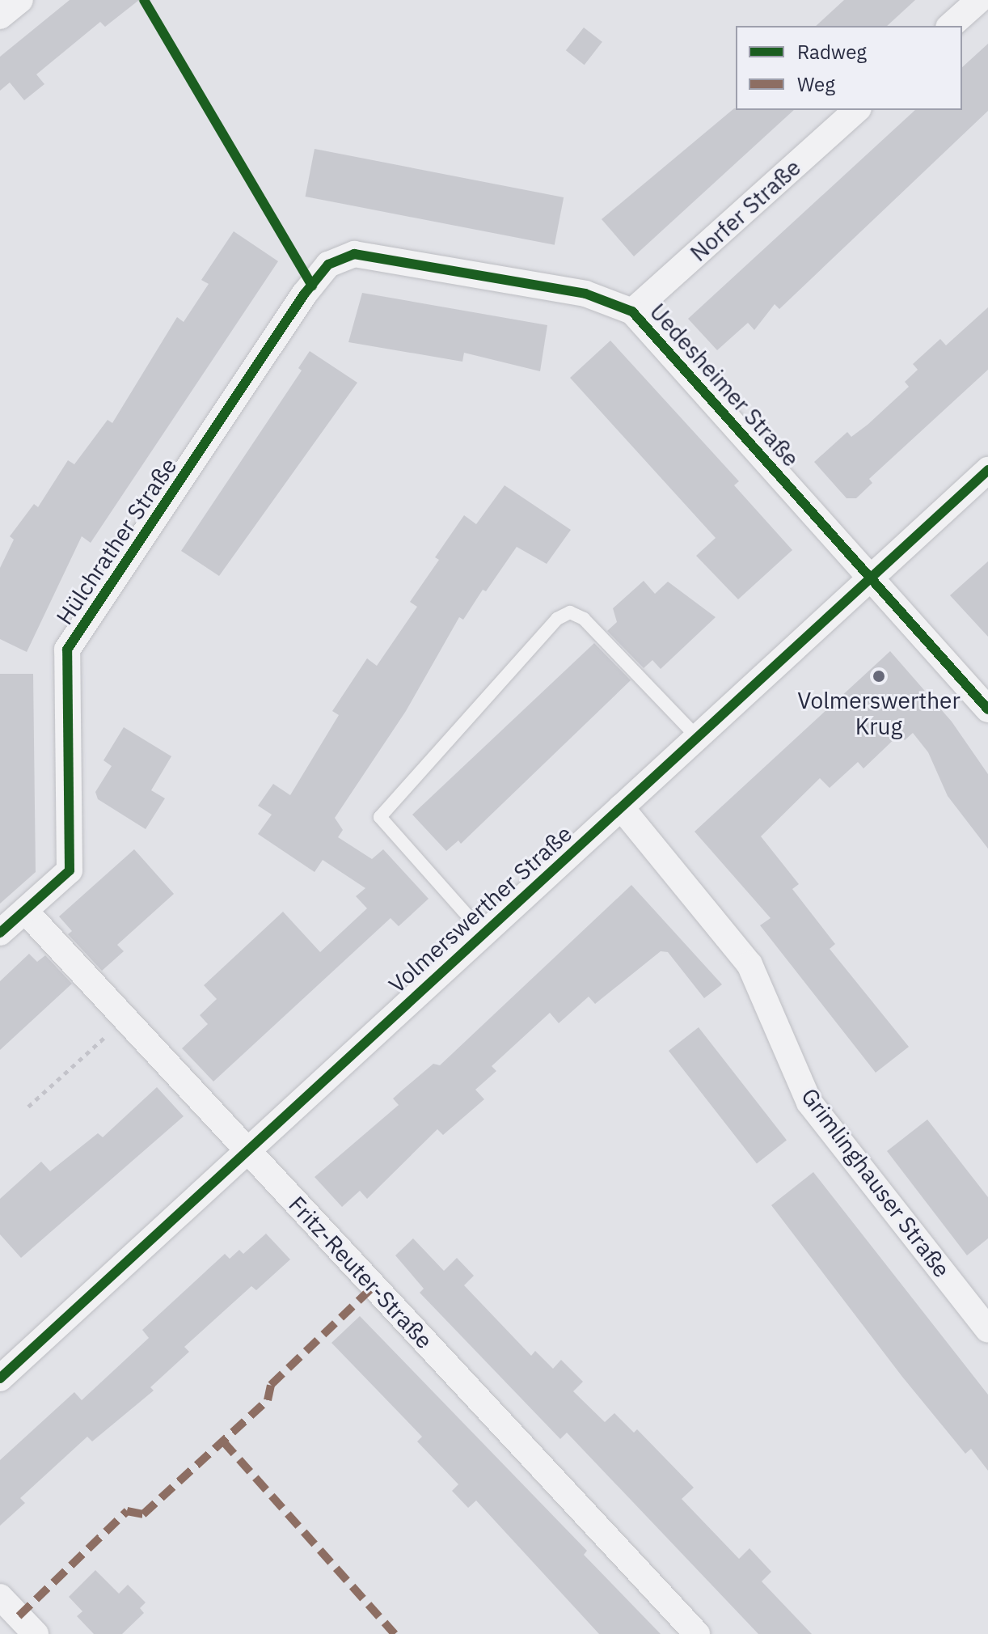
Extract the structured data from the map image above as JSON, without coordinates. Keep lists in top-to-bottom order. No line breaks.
{"streets":{"street":["Norfer Straße","Uedesheimer Straße","Hülchrather Straße","Volmerswerther Straße","Grimlinghauser Straße","Fritz-Reuter-Straße"]},"crossings":[["Norfer Straße","Uedesheimer Straße"],["Uedesheimer Straße","Hülchrather Straße"],["Uedesheimer Straße","Volmerswerther Straße"],["Hülchrather Straße","Fritz-Reuter-Straße"],["Volmerswerther Straße","Grimlinghauser Straße"],["Volmerswerther Straße","Fritz-Reuter-Straße"]],"places":["Volmerswerther Krug"],"legend":["Radweg","Weg"]}
